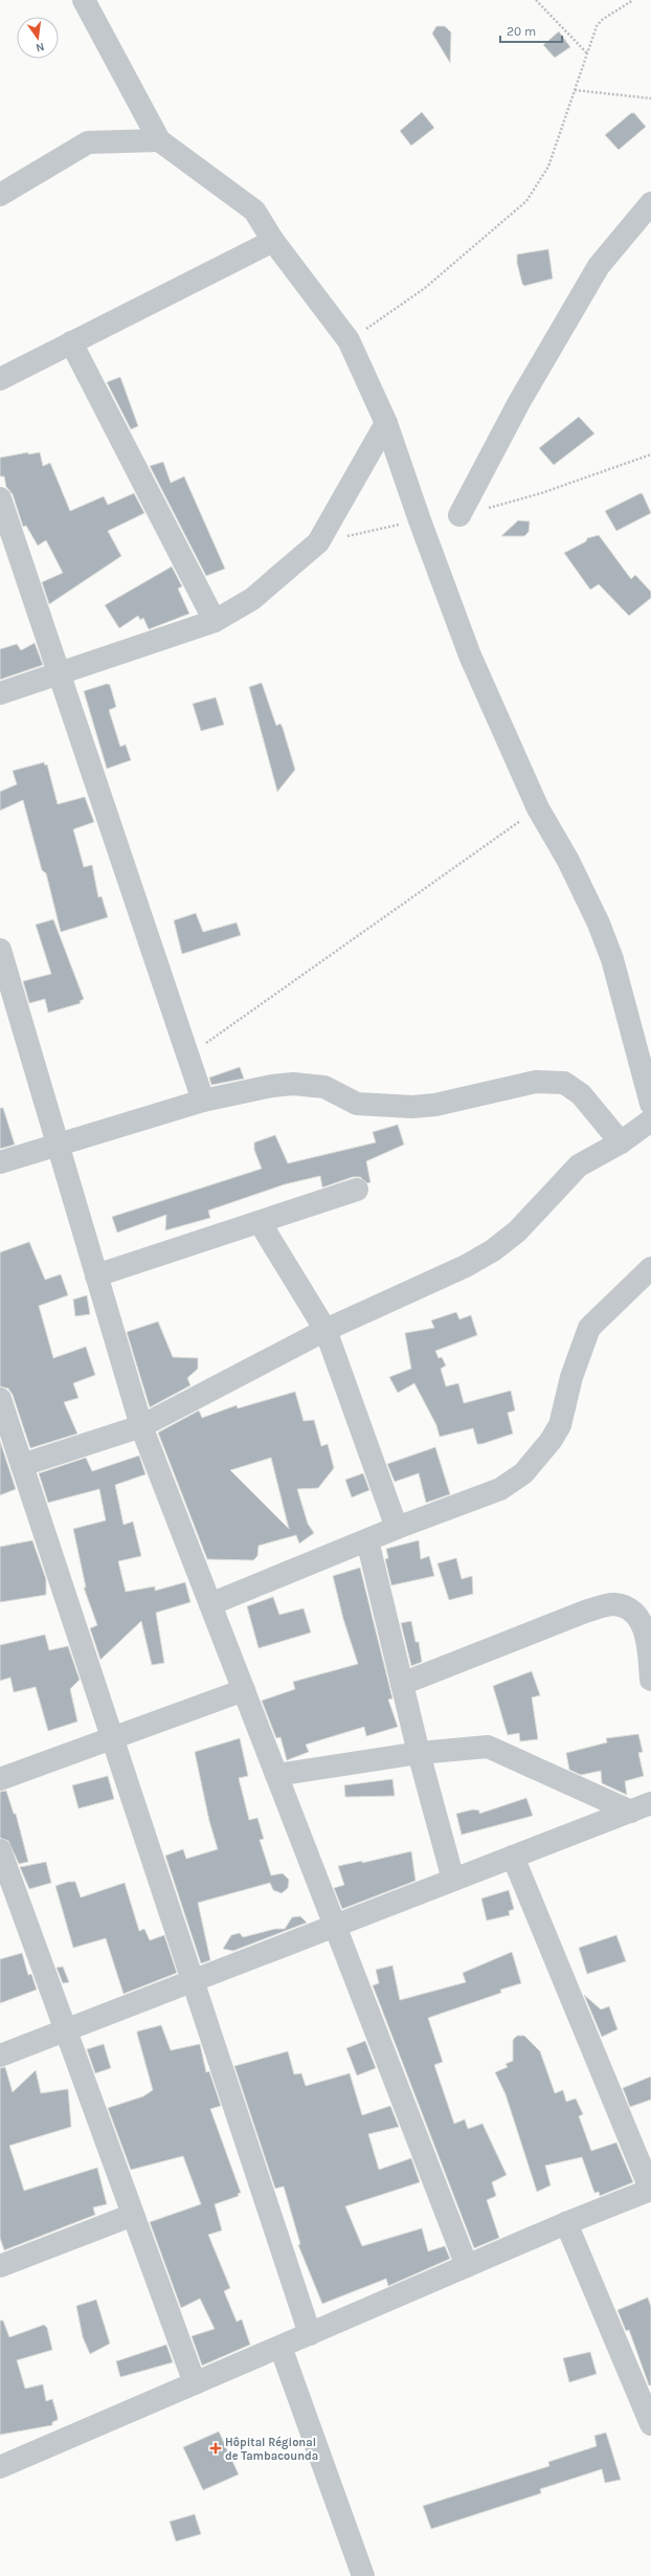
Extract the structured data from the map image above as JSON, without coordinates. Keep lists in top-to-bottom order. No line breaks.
{"places":{"health":["Hôpital Régional de Tambacounda"]},"scale_bar":"20 m","north":"bottom"}
